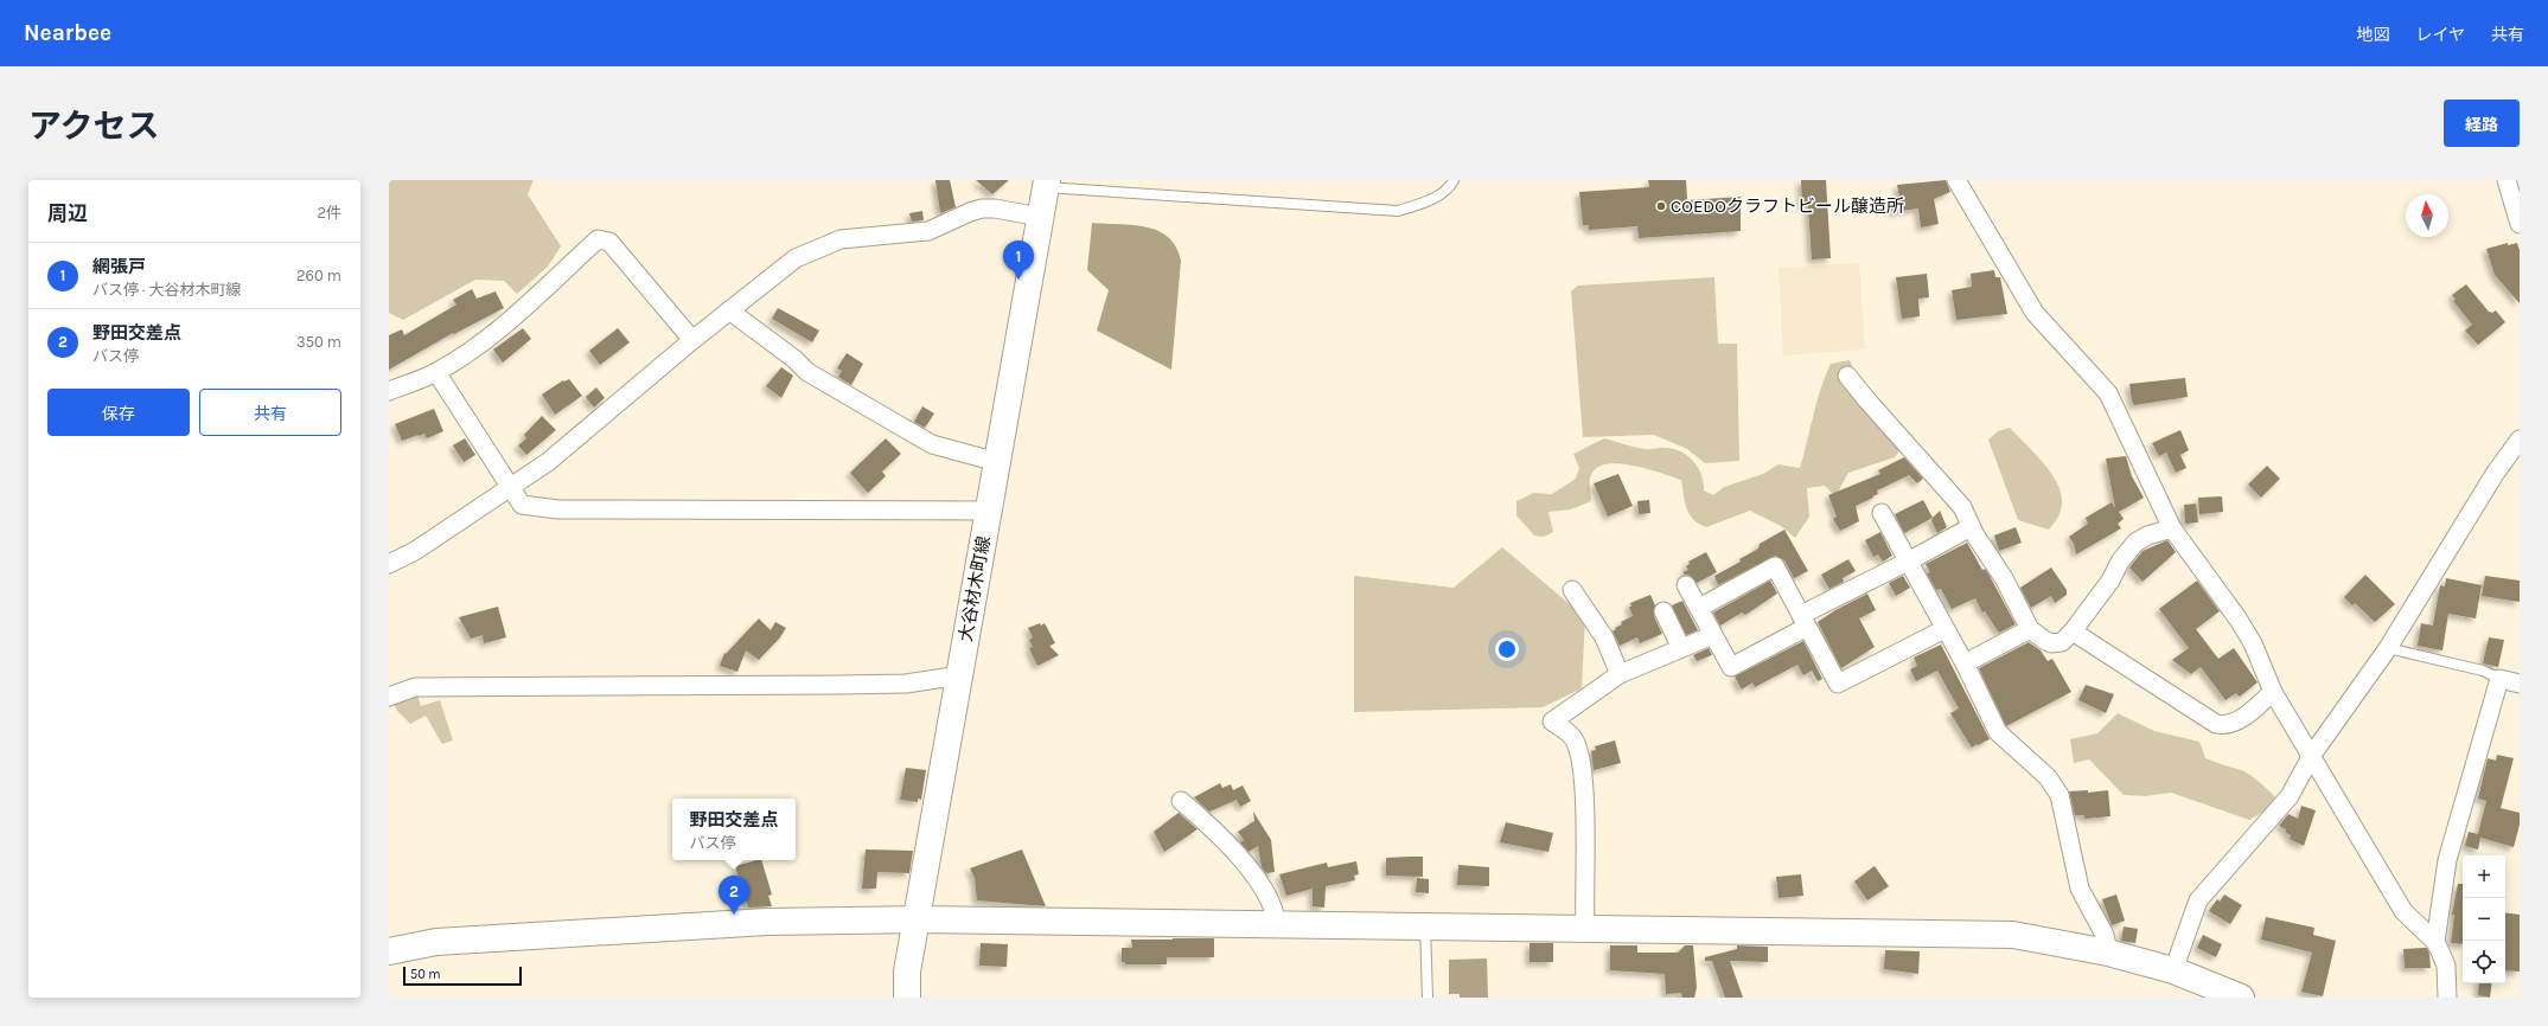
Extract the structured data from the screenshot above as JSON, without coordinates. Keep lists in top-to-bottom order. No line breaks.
{"streets":{"street":["大谷材木町線"]},"places":["COEDOクラフトビール醸造所"],"scale_bar":"50 m","north":"top","page":{"header":"Nearbee","nav":["地図","レイヤ","共有"],"title":"アクセス","buttons":["経路",["保存","共有"]],"heading":["周辺","2件"],"pins":["1","2"],"list":[{"mark":"1","name":"網張戸","note":"バス停 · 大谷材木町線","value":"260 m"},{"mark":"2","name":"野田交差点","note":"バス停","value":"350 m"}],"popup":["野田交差点","バス停"],"map_buttons":["+","−"],"scale":"50 m"}}
